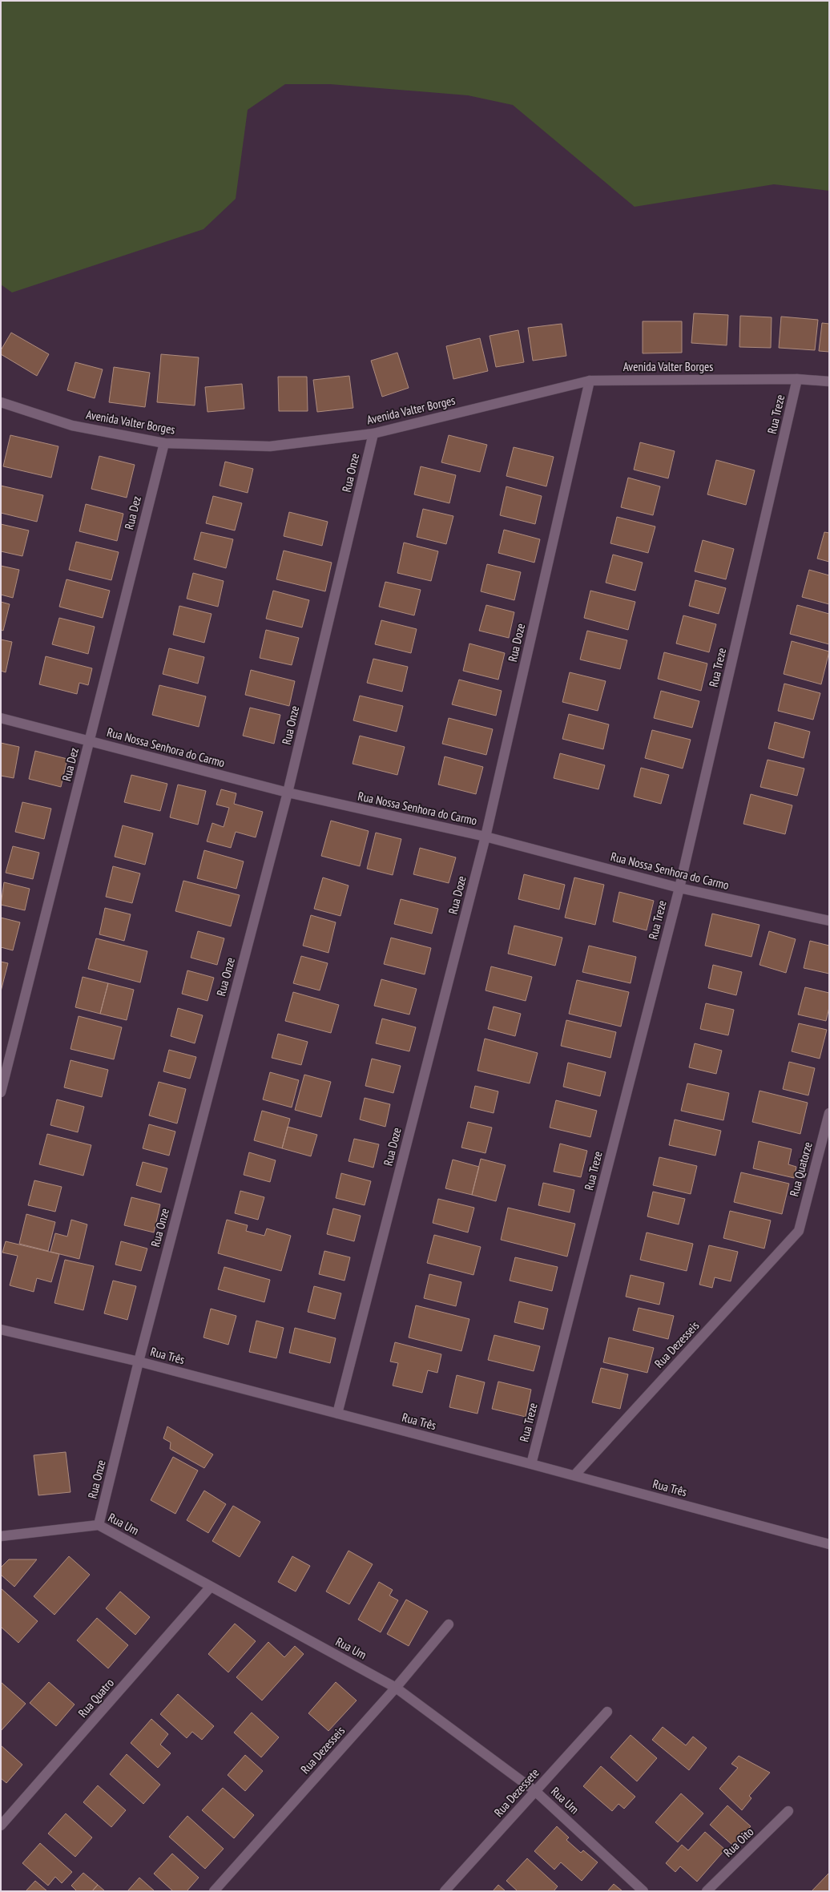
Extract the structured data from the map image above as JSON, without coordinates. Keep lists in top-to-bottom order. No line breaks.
{"streets":{"street":["Avenida Valter Borges","Rua Treze","Rua Onze","Rua Dez","Rua Doze","Rua Nossa Senhora do Carmo","Rua Quatorze","Rua Dezesseis","Rua Três","Rua Um","Rua Quatro","Rua Dezessete","Rua Oito"]},"crossings":[["Avenida Valter Borges","Rua Treze"],["Avenida Valter Borges","Rua Onze"],["Avenida Valter Borges","Rua Dez"],["Avenida Valter Borges","Rua Doze"],["Rua Treze","Rua Nossa Senhora do Carmo"],["Rua Treze","Rua Três"],["Rua Onze","Rua Nossa Senhora do Carmo"],["Rua Onze","Rua Três"],["Rua Onze","Rua Um"],["Rua Dez","Rua Nossa Senhora do Carmo"],["Rua Doze","Rua Nossa Senhora do Carmo"],["Rua Doze","Rua Três"],["Rua Quatorze","Rua Dezesseis"],["Rua Dezesseis","Rua Três"],["Rua Dezesseis","Rua Um"],["Rua Um","Rua Quatro"],["Rua Um","Rua Dezessete"]]}
